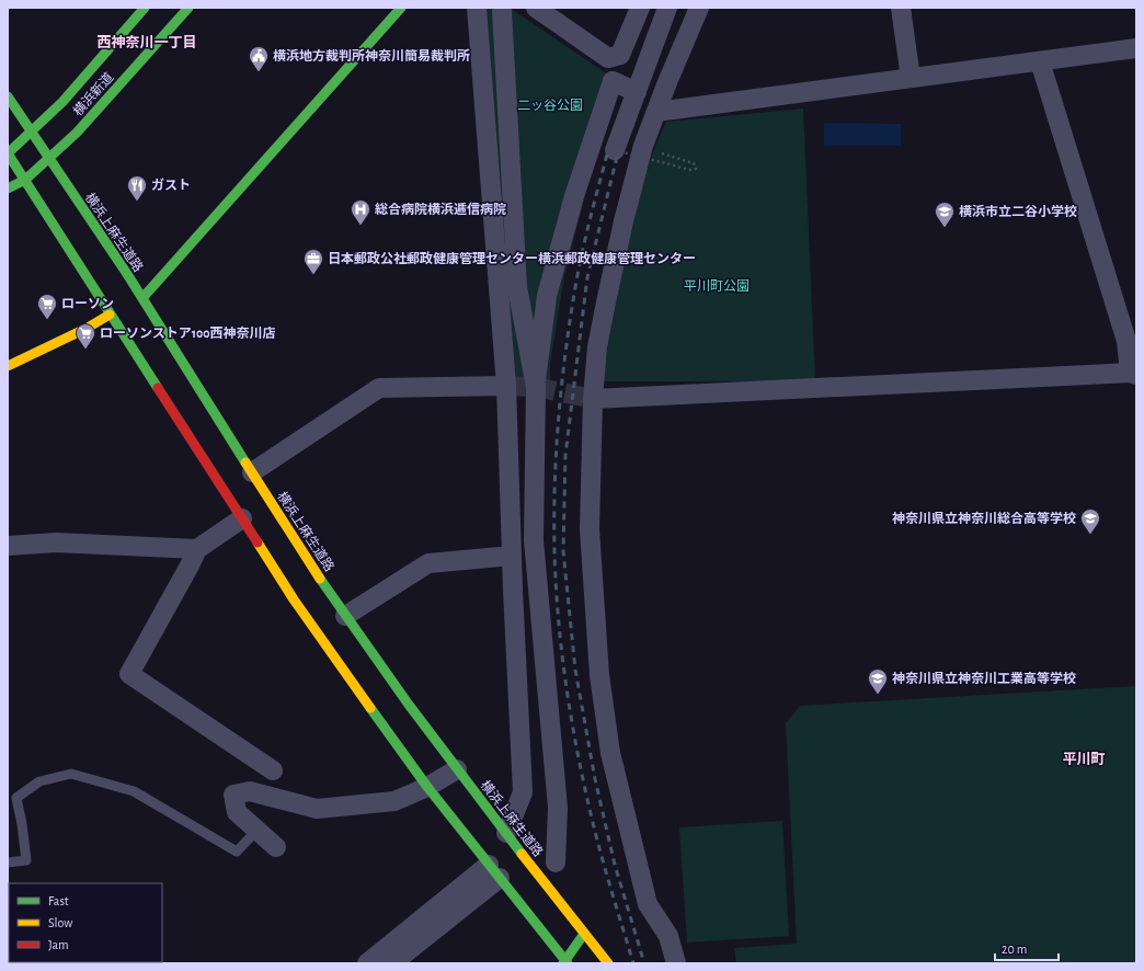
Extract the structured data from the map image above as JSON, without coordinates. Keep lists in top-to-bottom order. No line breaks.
{"streets":{"main road":["横浜新道","横浜上麻生道路"]},"crossings":[["横浜新道","横浜上麻生道路"]],"districts":["西神奈川一丁目","平川町"],"parks":["二ッ谷公園","平川町公園"],"places":{"public building":["横浜地方裁判所神奈川簡易裁判所"],"restaurant":["ガスト"],"hospital":["総合病院横浜逓信病院"],"school or university":["横浜市立二谷小学校","神奈川県立神奈川総合高等学校","神奈川県立神奈川工業高等学校"],"office":["日本郵政公社郵政健康管理センター横浜郵政健康管理センター"],"supermarket":["ローソン","ローソンストア100西神奈川店"]},"legend":["Fast","Slow","Jam"],"scale_bar":"20 m"}
